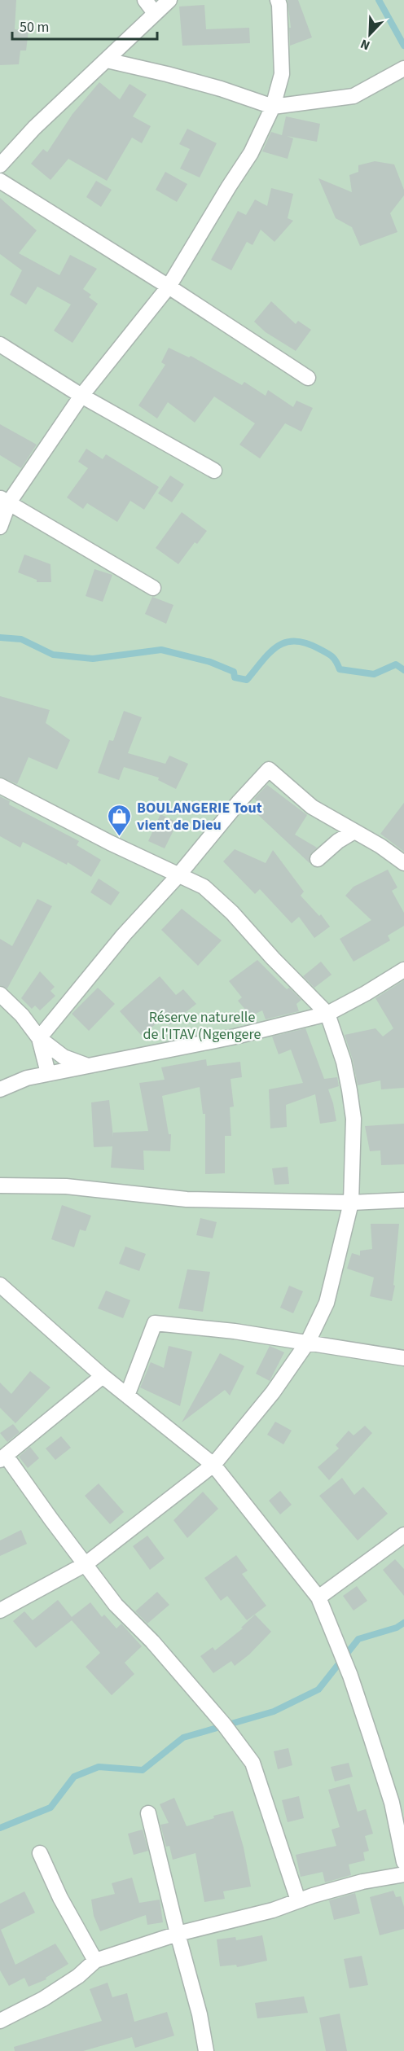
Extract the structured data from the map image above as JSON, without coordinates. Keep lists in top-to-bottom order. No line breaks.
{"parks":["Réserve naturelle de l'ITAV (Ngengere"],"places":{"shop":["BOULANGERIE Tout vient de Dieu"]},"scale_bar":"50 m","north":"bottom left"}
